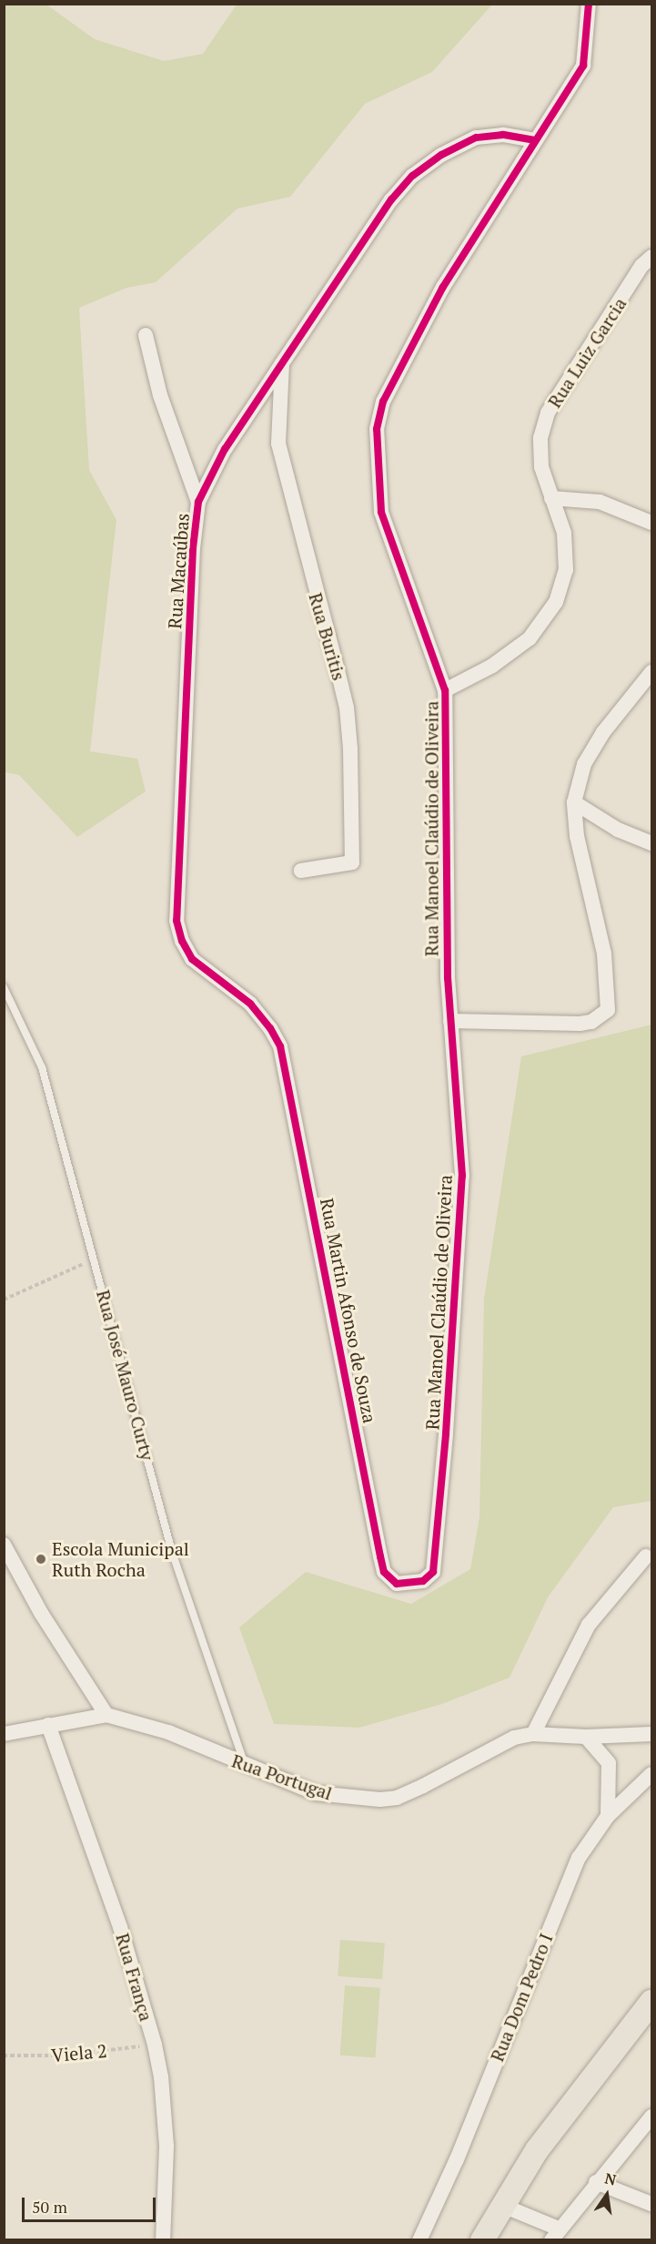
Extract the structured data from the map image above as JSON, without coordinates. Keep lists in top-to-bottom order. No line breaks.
{"streets":{"street":["Rua Luiz Garcia","Rua Macaúbas","Rua Buritis","Rua Manoel Claúdio de Oliveira","Rua Martin Afonso de Souza","Rua Portugal","Rua França","Rua Dom Pedro I"],"lane":["Rua José Mauro Curty"],"path":["Viela 2"]},"crossings":[["Rua Luiz Garcia","Rua Manoel Claúdio de Oliveira"],["Rua Macaúbas","Rua Buritis"],["Rua Macaúbas","Rua Manoel Claúdio de Oliveira"],["Rua Macaúbas","Rua Martin Afonso de Souza"],["Rua Manoel Claúdio de Oliveira","Rua Martin Afonso de Souza"],["Rua José Mauro Curty","Rua Portugal"],["Rua Portugal","Rua França"],["Rua França","Viela 2"]],"places":["Escola Municipal Ruth Rocha"],"scale_bar":"50 m","north":"top"}
